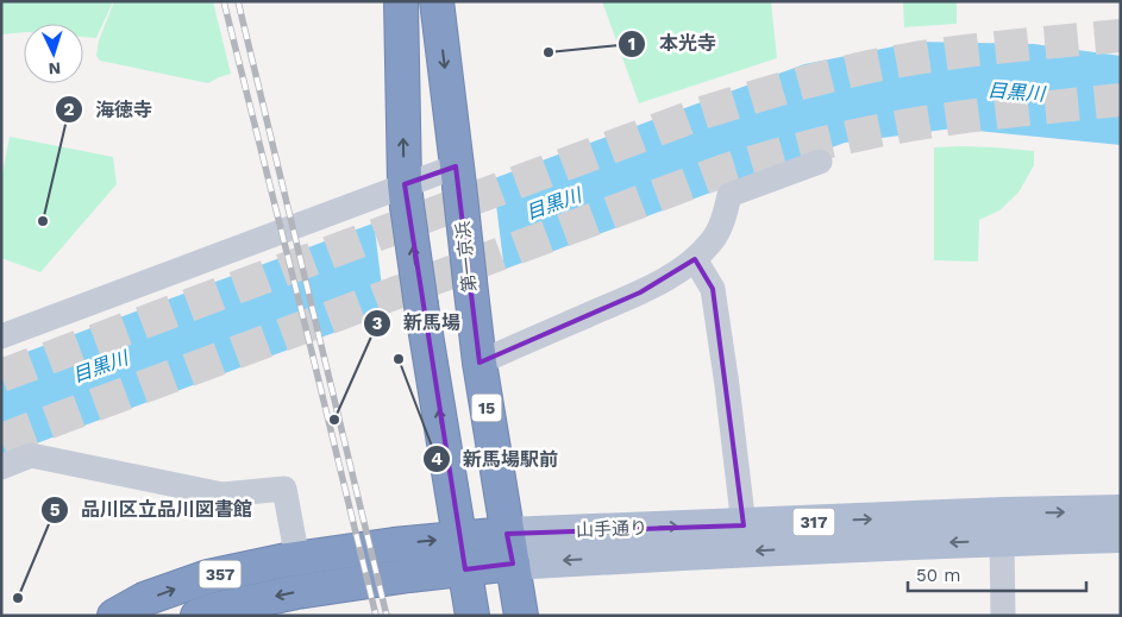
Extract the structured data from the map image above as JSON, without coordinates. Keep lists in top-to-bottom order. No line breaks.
{"streets":{"highway":["第一京浜","15","山手通り","357"],"main road":["317"]},"crossings":[["第一京浜","山手通り"]],"water":["目黒川"],"places":["本光寺","海徳寺","新馬場駅前","新馬場","品川区立品川図書館"],"scale_bar":"50 m","north":"bottom"}
